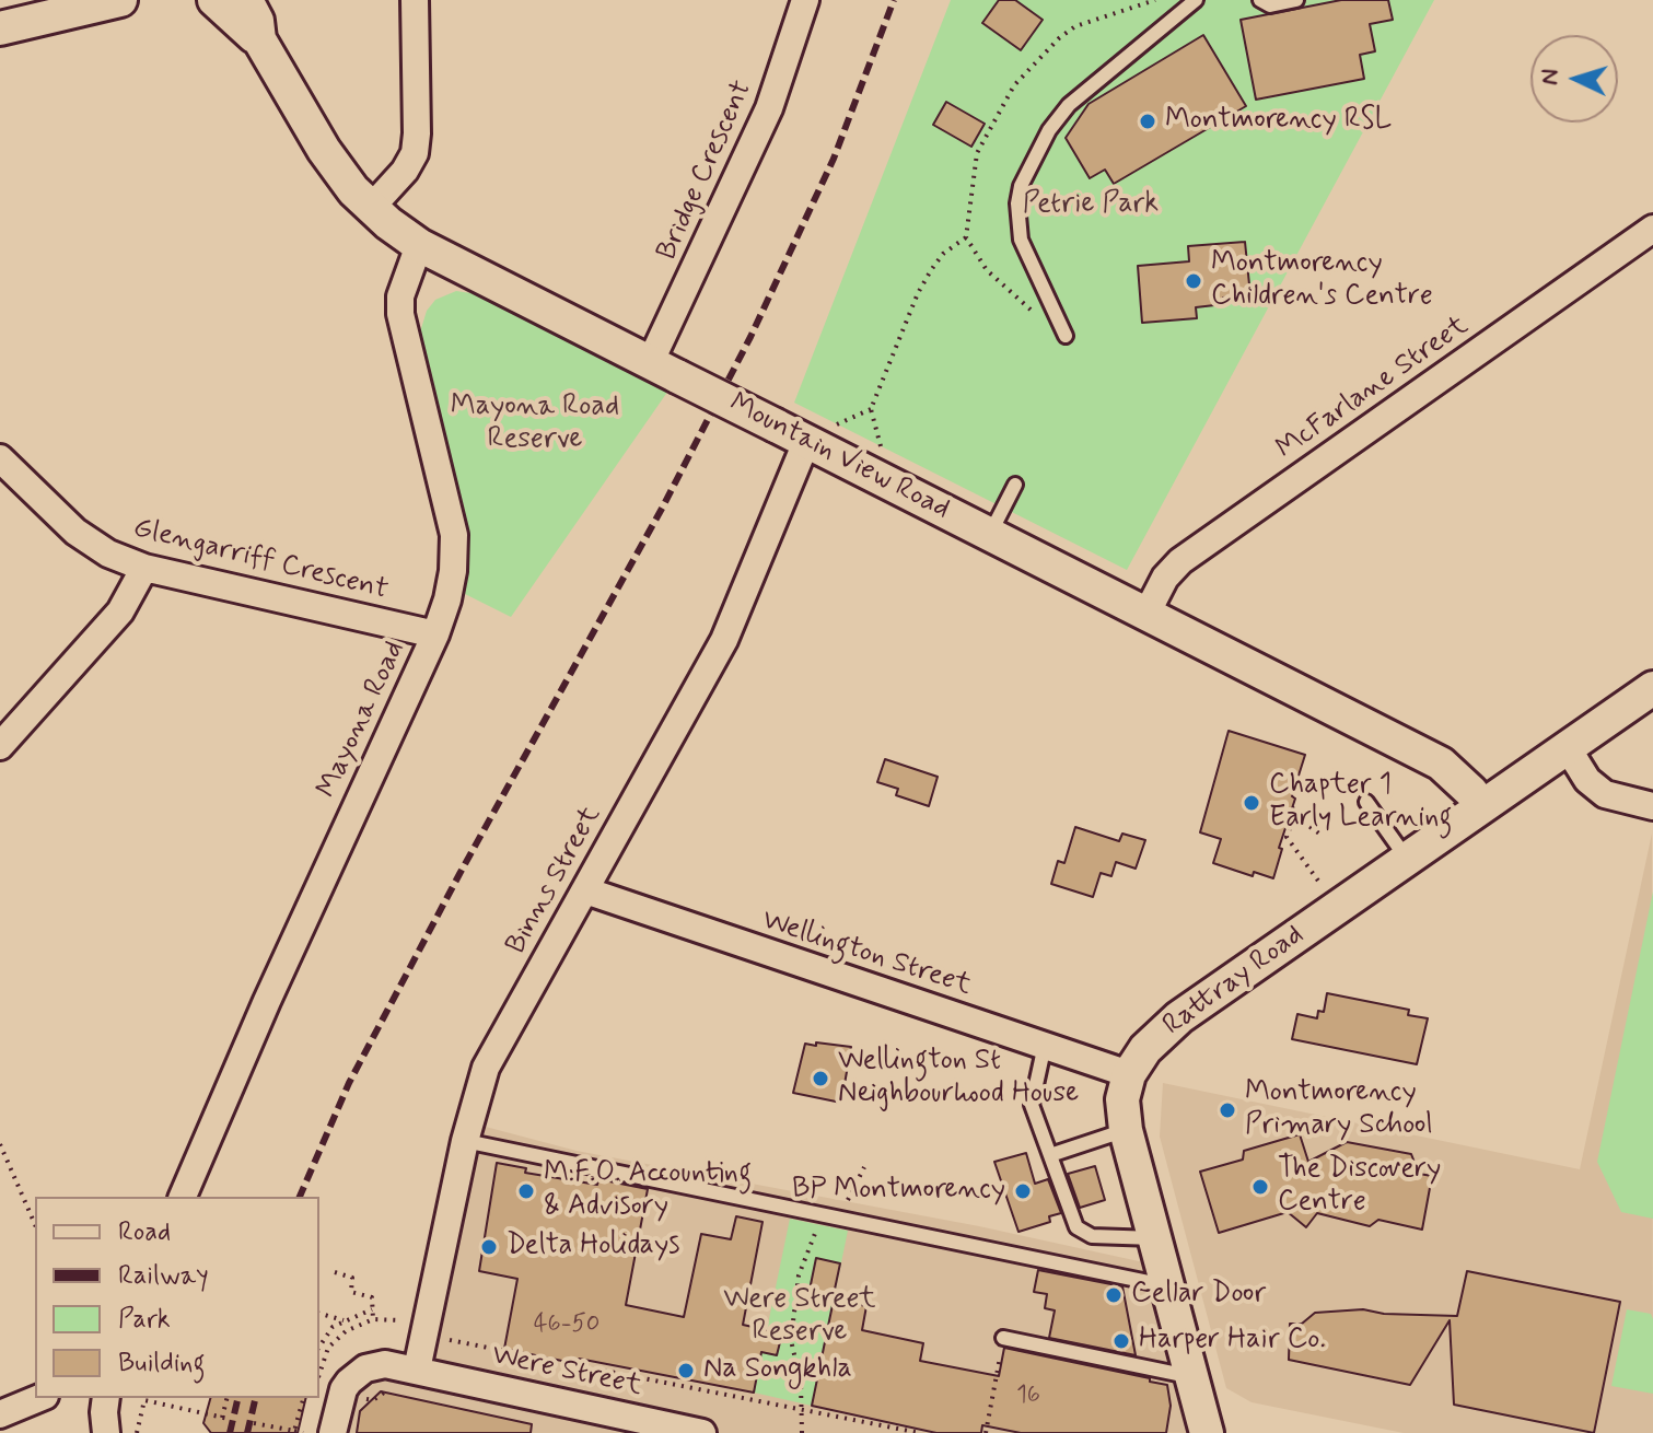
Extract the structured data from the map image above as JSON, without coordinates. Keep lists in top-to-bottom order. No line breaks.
{"streets":{"street":["Bridge Crescent","McFarlane Street","Mountain View Road","Glengarriff Crescent","Mayona Road","Binns Street","Wellington Street","Rattray Road","Were Street"]},"crossings":[["Bridge Crescent","Mountain View Road"],["McFarlane Street","Mountain View Road"],["Mountain View Road","Mayona Road"],["Mountain View Road","Binns Street"],["Mountain View Road","Rattray Road"],["Glengarriff Crescent","Mayona Road"],["Binns Street","Wellington Street"],["Binns Street","Were Street"],["Wellington Street","Rattray Road"]],"parks":["Petrie Park","Mayona Road Reserve","Were Street Reserve"],"places":["Montmorency RSL","Montmorency Children's Centre","Chapter 1 Early Learning","Wellington St Neighbourhood House","Montmorency Primary School","The Discovery Centre","M.F.O. Accounting & Advisory","BP Montmorency","Delta Holidays","Cellar Door","Harper Hair Co.","Na Songkhla"],"house_numbers":["46-50","16"],"legend":["Road","Railway","Park","Building"],"north":"left"}
